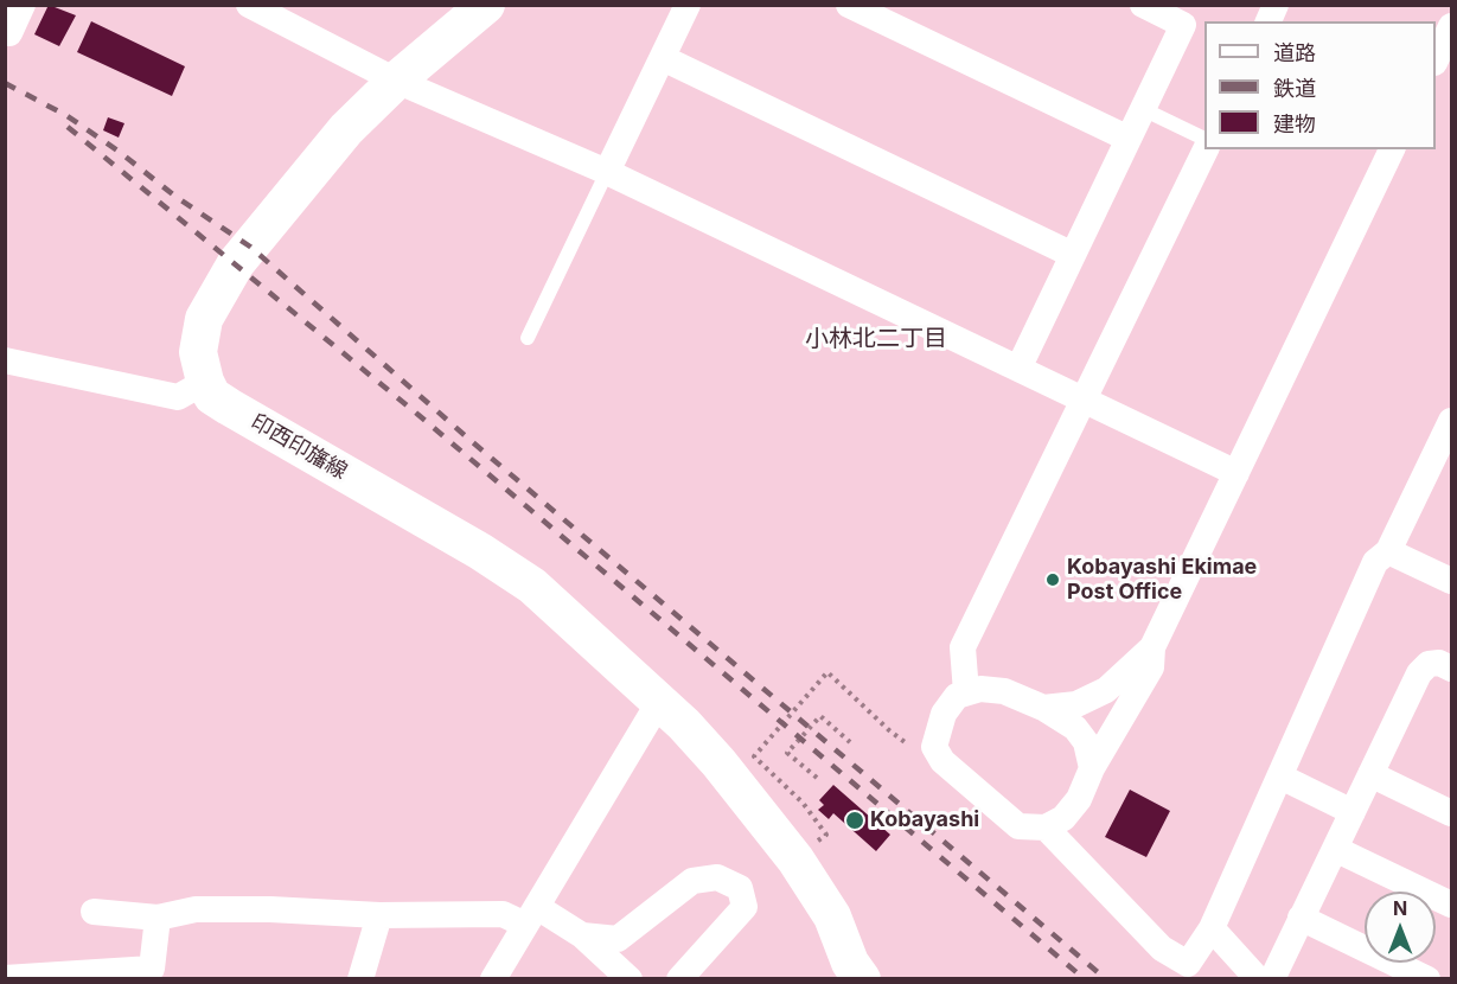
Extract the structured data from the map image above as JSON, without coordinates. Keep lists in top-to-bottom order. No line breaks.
{"streets":{"main road":["印西印旛線"]},"districts":["小林北二丁目"],"places":["Kobayashi Ekimae Post Office","Kobayashi"],"legend":["道路","鉄道","建物"],"north":"top"}
